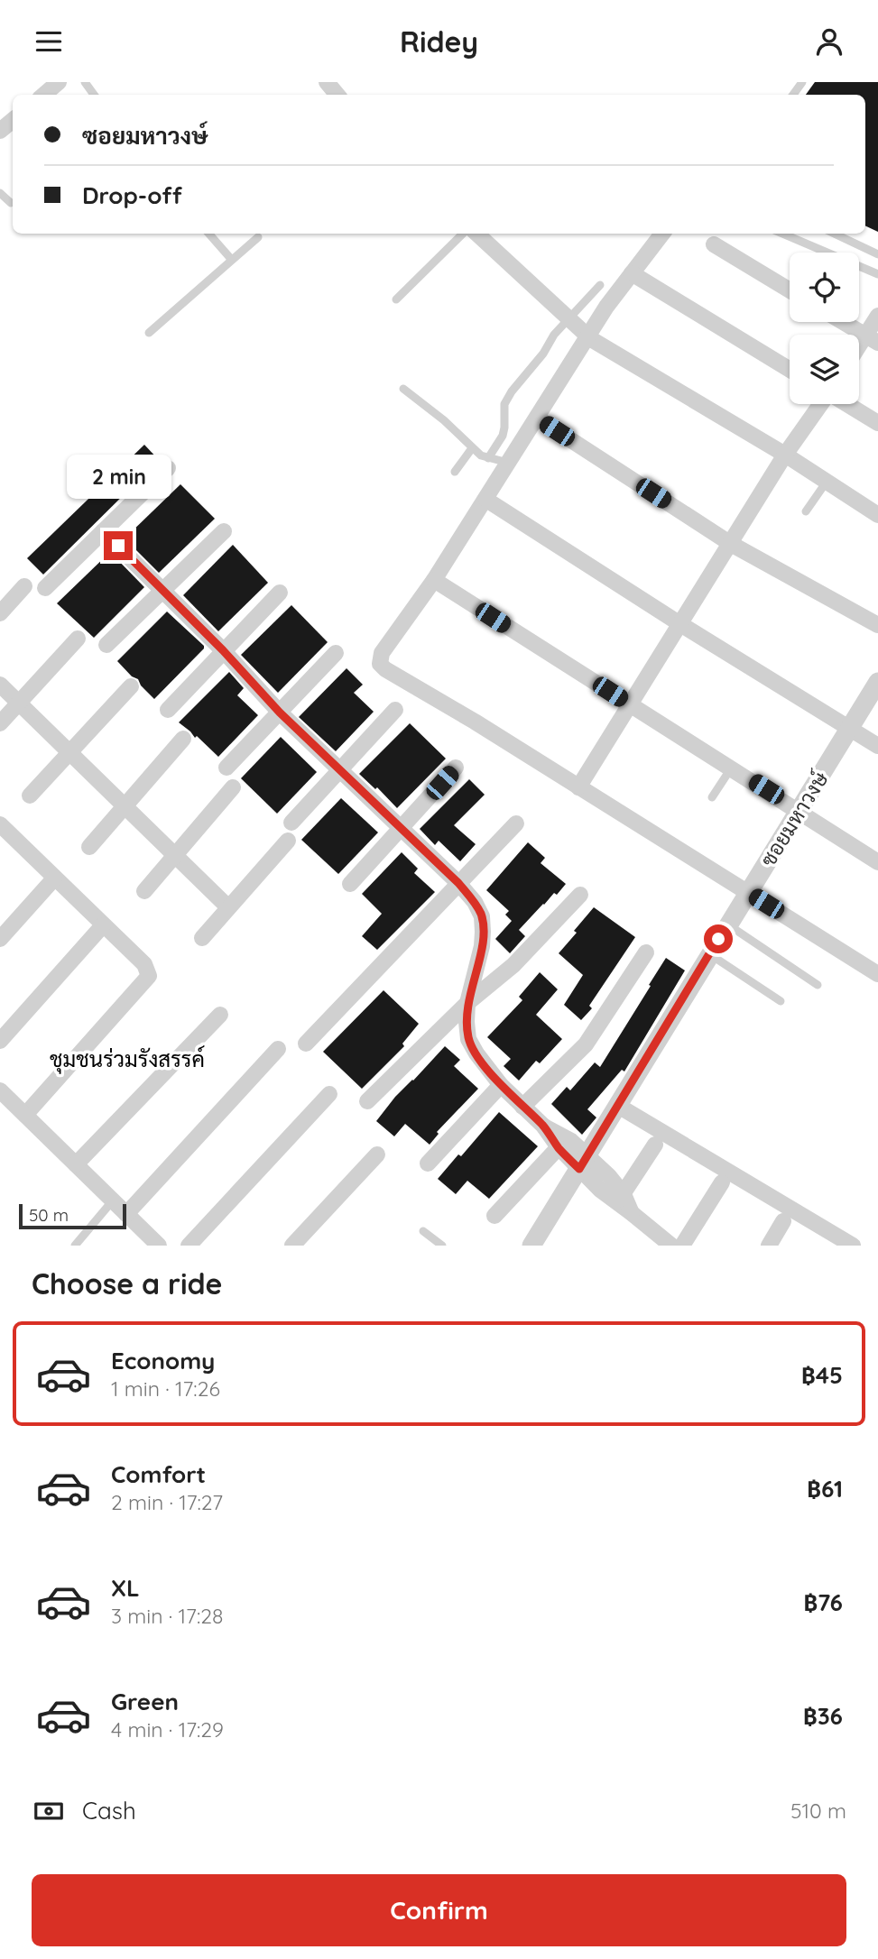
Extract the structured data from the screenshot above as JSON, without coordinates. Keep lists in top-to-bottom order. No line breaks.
{"streets":{"street":["ซอยมหาวงษ์"]},"districts":["ชุมชนร่วมรังสรรค์"],"scale_bar":"50 m","page":{"header":"Ridey","banner":["ซอยมหาวงษ์","Drop-off"],"bubble":"2 min","scale":"50 m","heading":"Choose a ride","list":[{"name":"Economy","note":"1 min · 17:26","value":"฿45"},{"name":"Comfort","note":"2 min · 17:27","value":"฿61"},{"name":"XL","note":"3 min · 17:28","value":"฿76"},{"name":"Green","note":"4 min · 17:29","value":"฿36"}],"pay":["Cash","510 m"],"buttons":"Confirm"}}
